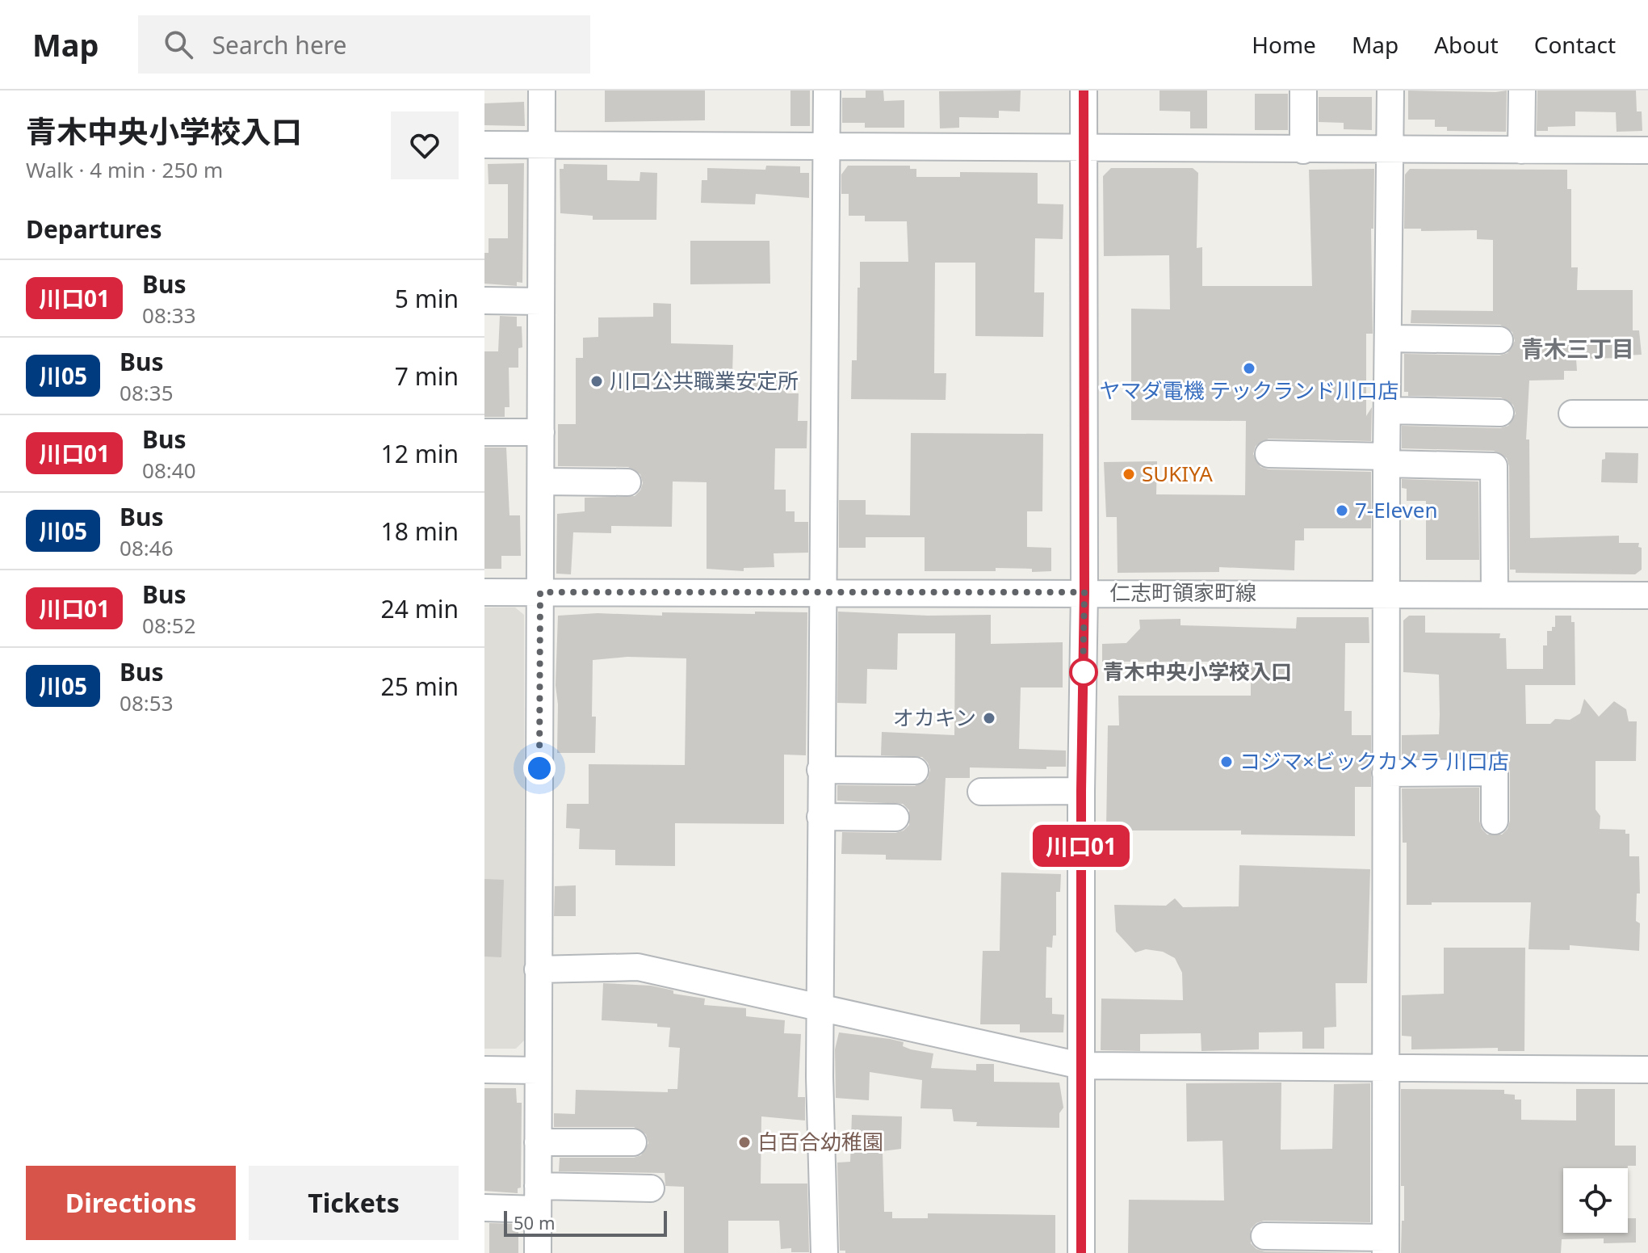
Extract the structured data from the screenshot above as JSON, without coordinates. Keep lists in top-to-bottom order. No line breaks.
{"streets":{"street":["仁志町領家町線"]},"districts":["青木三丁目"],"places":["ヤマダ電機 テックランド川口店","川口公共職業安定所","SUKIYA","7-Eleven","青木中央小学校入口","オカキン","コジマ×ビックカメラ 川口店","白百合幼稚園"],"lines":["bus line 川口01"],"scale_bar":"50 m","page":{"header":"Map","search":"Search here","nav":["Home","Map","About","Contact"],"heading":[["青木中央小学校入口","Walk · 4 min · 250 m"],"Departures"],"on_map":"川口01","list":[{"mark":"川口01","name":"Bus","note":"08:33","value":"5 min"},{"mark":"川05","name":"Bus","note":"08:35","value":"7 min"},{"mark":"川口01","name":"Bus","note":"08:40","value":"12 min"},{"mark":"川05","name":"Bus","note":"08:46","value":"18 min"},{"mark":"川口01","name":"Bus","note":"08:52","value":"24 min"},{"mark":"川05","name":"Bus","note":"08:53","value":"25 min"}],"buttons":["Directions","Tickets"],"scale":"50 m"}}
